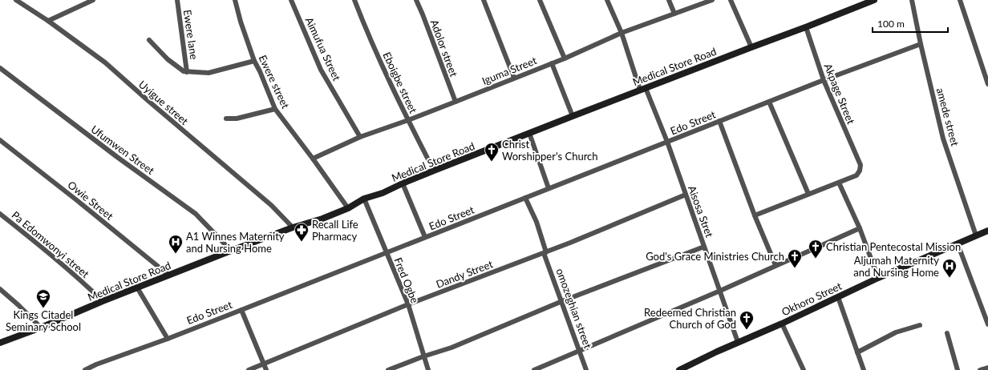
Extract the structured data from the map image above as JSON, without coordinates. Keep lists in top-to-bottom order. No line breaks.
{"streets":{"street":["Ewere lane","Adolor street","Aimufua Street","Medical Store Road","Iguma Street","Ewere street","Eboigbe street","Akpage Street","Uyigue street","amede street","Edo Street","Ufumwen Street","Owie Street","Aisosa Stret","Pa Edomwonyi street","Dandy Street","Fred Ogbe","Okhoro Street","omozeghian street"]},"crossings":[["Ewere lane","Ewere street"],["Adolor street","Iguma Street"],["Aimufua Street","Iguma Street"],["Medical Store Road","Ewere street"],["Medical Store Road","Eboigbe street"],["Medical Store Road","Akpage Street"],["Medical Store Road","Uyigue street"],["Medical Store Road","Ufumwen Street"],["Medical Store Road","Owie Street"],["Medical Store Road","Aisosa Stret"],["Medical Store Road","Pa Edomwonyi street"],["Medical Store Road","Fred Ogbe"],["Iguma Street","Ewere street"],["Iguma Street","Eboigbe street"],["Iguma Street","Aisosa Stret"],["Akpage Street","Edo Street"],["amede street","Edo Street"],["amede street","Okhoro Street"],["Edo Street","Aisosa Stret"],["Edo Street","Fred Ogbe"],["Edo Street","omozeghian street"],["Aisosa Stret","Dandy Street"],["Aisosa Stret","Okhoro Street"],["Dandy Street","Fred Ogbe"],["Dandy Street","omozeghian street"]],"places":{"church":["Christ Worshipper's Church","Christian Pentecostal Mission","God's Grace Ministries Church","Redeemed Christian Church of God"],"pharmacy":["Recall Life Pharmacy"],"hospital":["A1 Winnes Maternity and Nursing Home","Aljumah Maternity and Nursing Home"],"school or university":["Kings Citadel Seminary School"]},"scale_bar":"100 m"}
